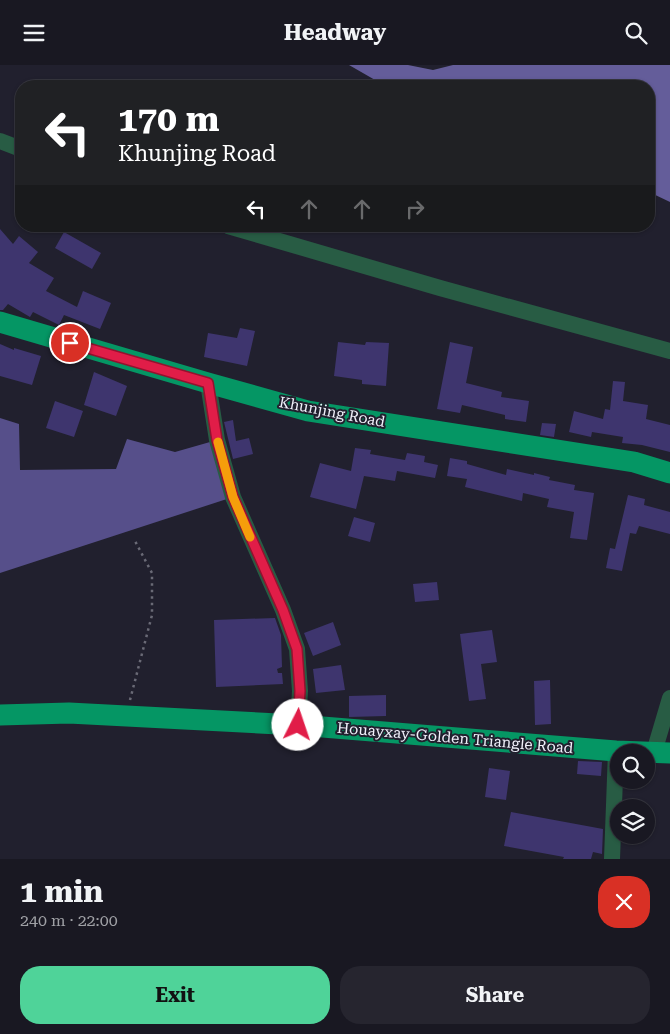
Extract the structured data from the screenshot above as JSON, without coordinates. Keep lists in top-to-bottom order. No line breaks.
{"streets":{"main road":["Khunjing Road","Houayxay-Golden Triangle Road"]},"page":{"header":"Headway","turn":["170 m","Khunjing Road"],"heading":["1 min","240 m · 22:00"],"buttons":["Exit","Share"]}}
